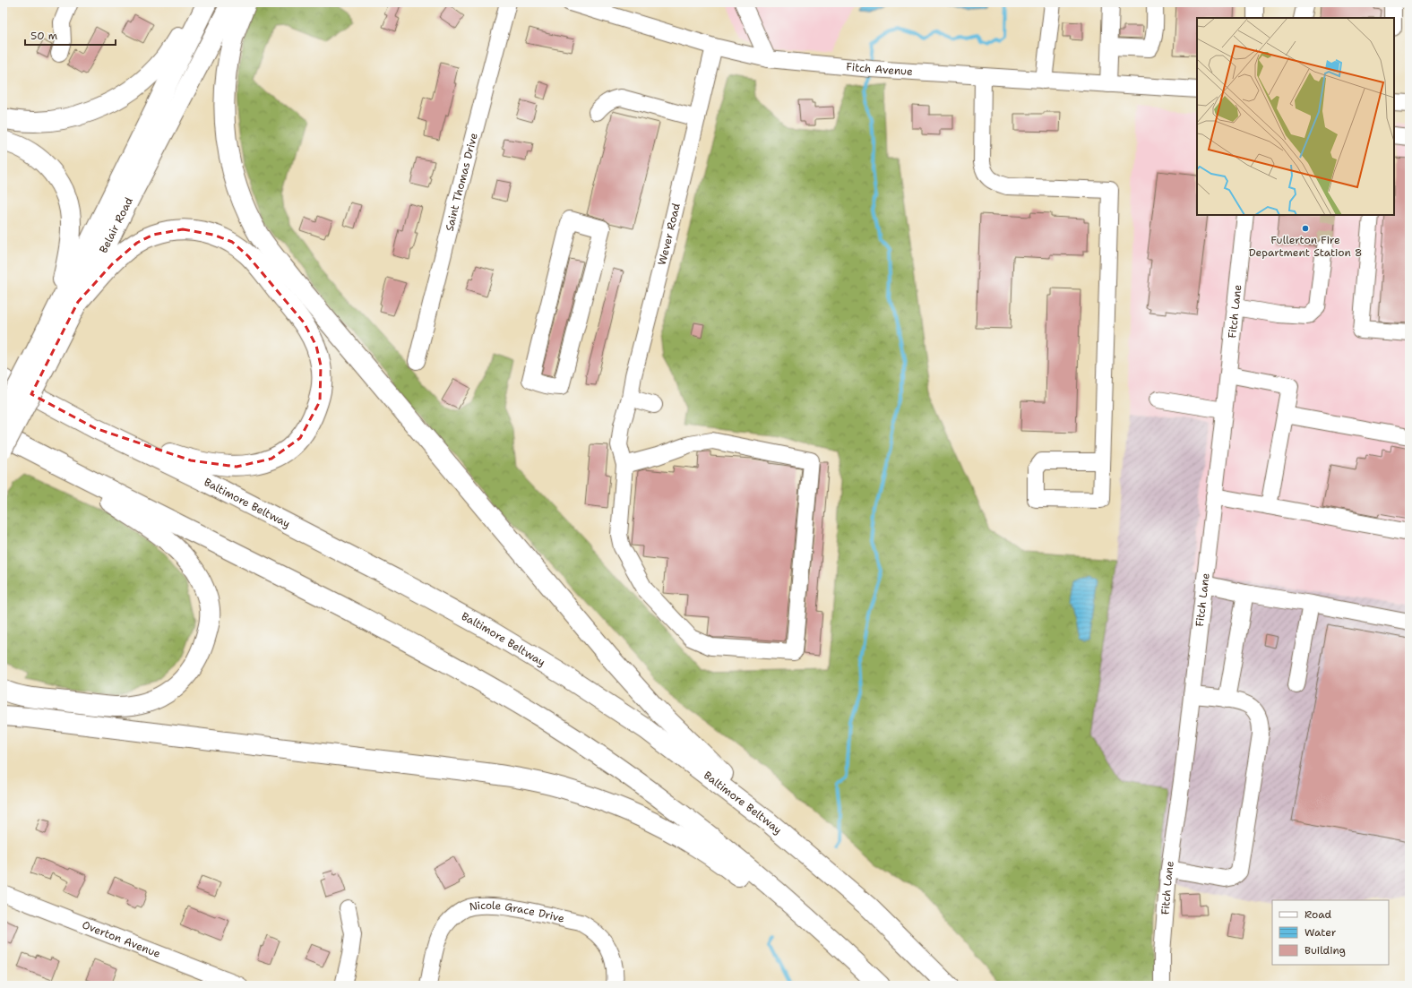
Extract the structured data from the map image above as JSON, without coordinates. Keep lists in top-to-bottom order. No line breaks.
{"streets":{"highway":["Belair Road","Baltimore Beltway"],"street":["Fitch Avenue","Saint Thomas Drive","Wever Road","Fitch Lane","Nicole Grace Drive","Overton Avenue"]},"crossings":[["Fitch Avenue","Wever Road"]],"places":["Fullerton Fire Department Station 8"],"legend":["Road","Water","Building"],"scale_bar":"50 m"}
